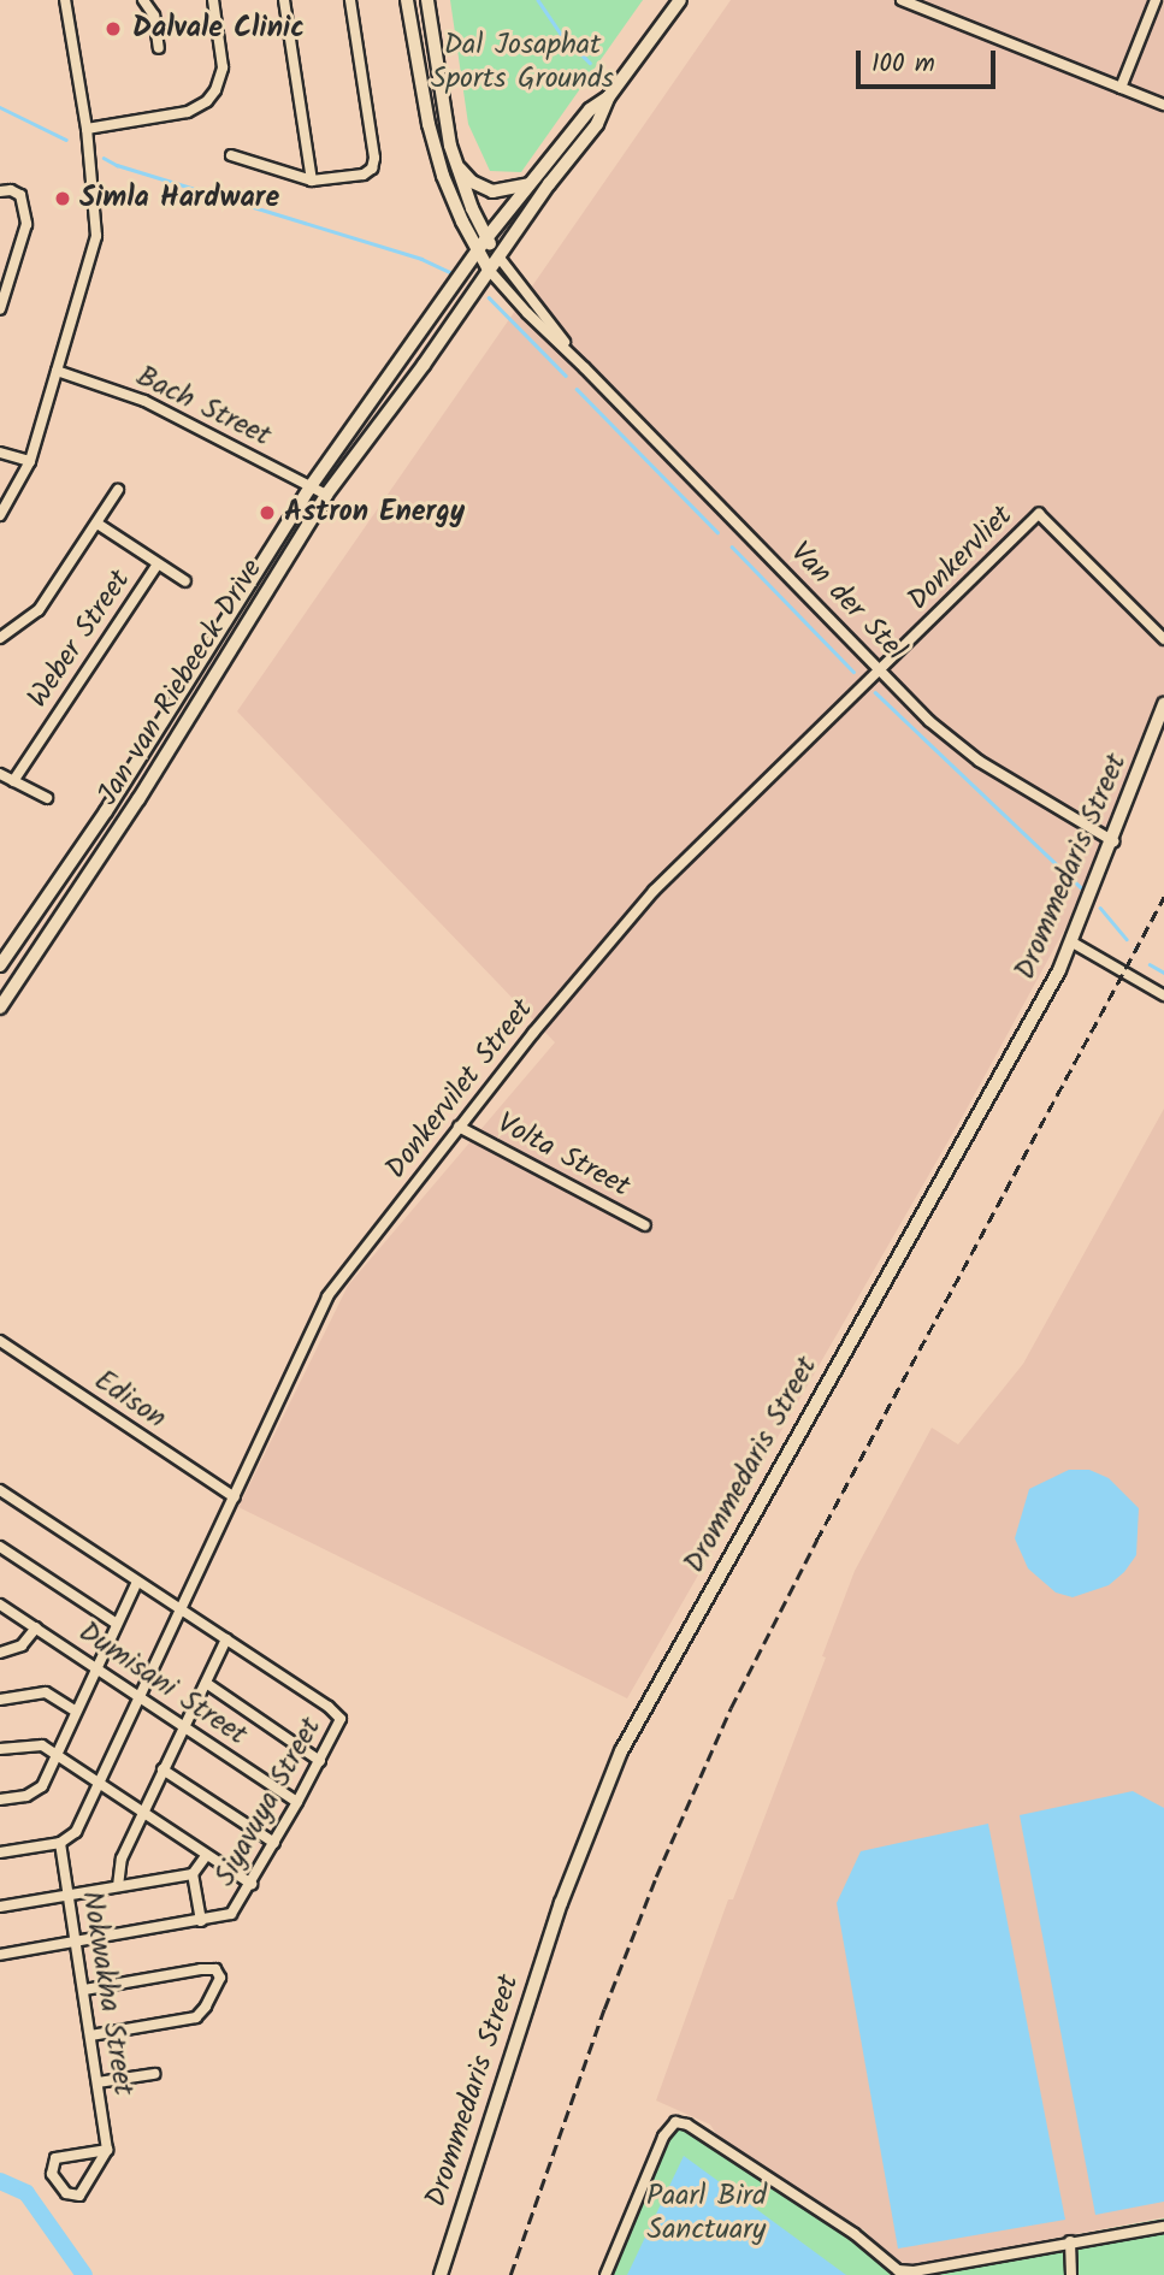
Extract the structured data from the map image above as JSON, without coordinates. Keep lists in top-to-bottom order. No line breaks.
{"streets":{"main road":["Van der Stel","Jan van Riebeeck Drive","Drommedaris Street"],"street":["Bach Street","Donkervliet","Weber Street","Donkervilet Street","Volta Street","Edison","Dumisani Street","Siyavuya Street","Nokwakha Street"]},"crossings":[["Bach Street","Jan van Riebeeck Drive"],["Donkervliet","Van der Stel"],["Donkervliet","Donkervilet Street"],["Van der Stel","Jan van Riebeeck Drive"],["Van der Stel","Drommedaris Street"],["Van der Stel","Donkervilet Street"],["Donkervilet Street","Volta Street"],["Donkervilet Street","Edison"],["Donkervilet Street","Dumisani Street"],["Donkervilet Street","Siyavuya Street"],["Donkervilet Street","Nokwakha Street"],["Dumisani Street","Siyavuya Street"],["Siyavuya Street","Nokwakha Street"]],"parks":["Dal Josaphat Sports Grounds","Paarl Bird Sanctuary"],"places":["Dalvale Clinic","Simla Hardware","Astron Energy"],"scale_bar":"100 m"}
